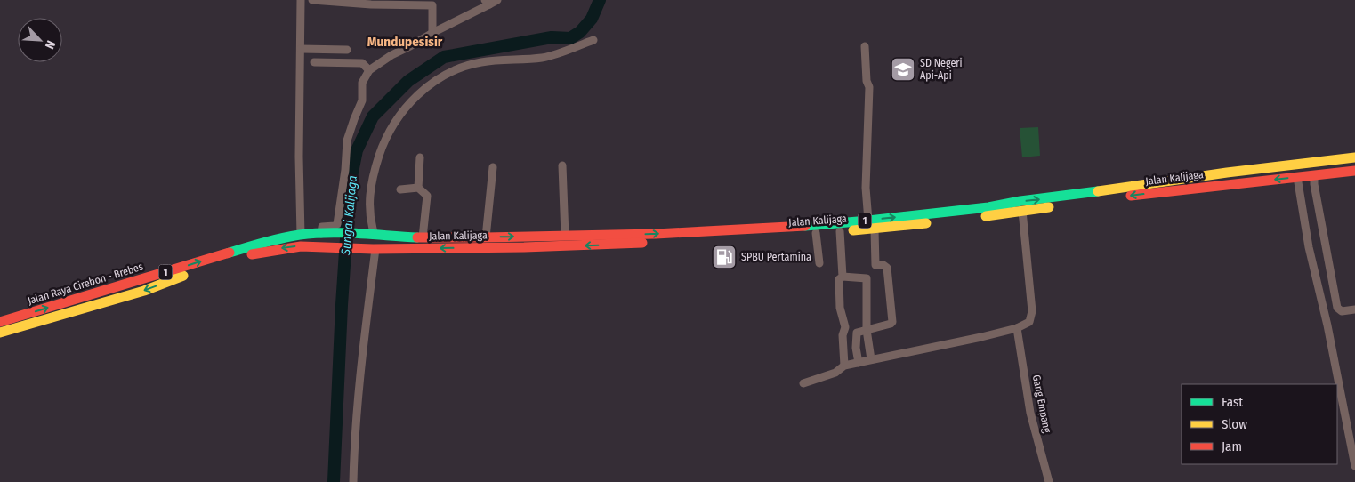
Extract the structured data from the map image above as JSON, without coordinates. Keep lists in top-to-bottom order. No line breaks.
{"streets":{"highway":["Jalan Kalijaga","1","Jalan Raya Cirebon - Brebes"],"street":["Gang Empang"]},"crossings":[["Jalan Kalijaga","Jalan Raya Cirebon - Brebes"]],"districts":["Mundupesisir"],"water":["Sungai Kalijaga"],"places":{"school or university":["SD Negeri Api-Api"],"fuel station":["SPBU Pertamina"]},"legend":["Fast","Slow","Jam"],"north":"bottom right"}
